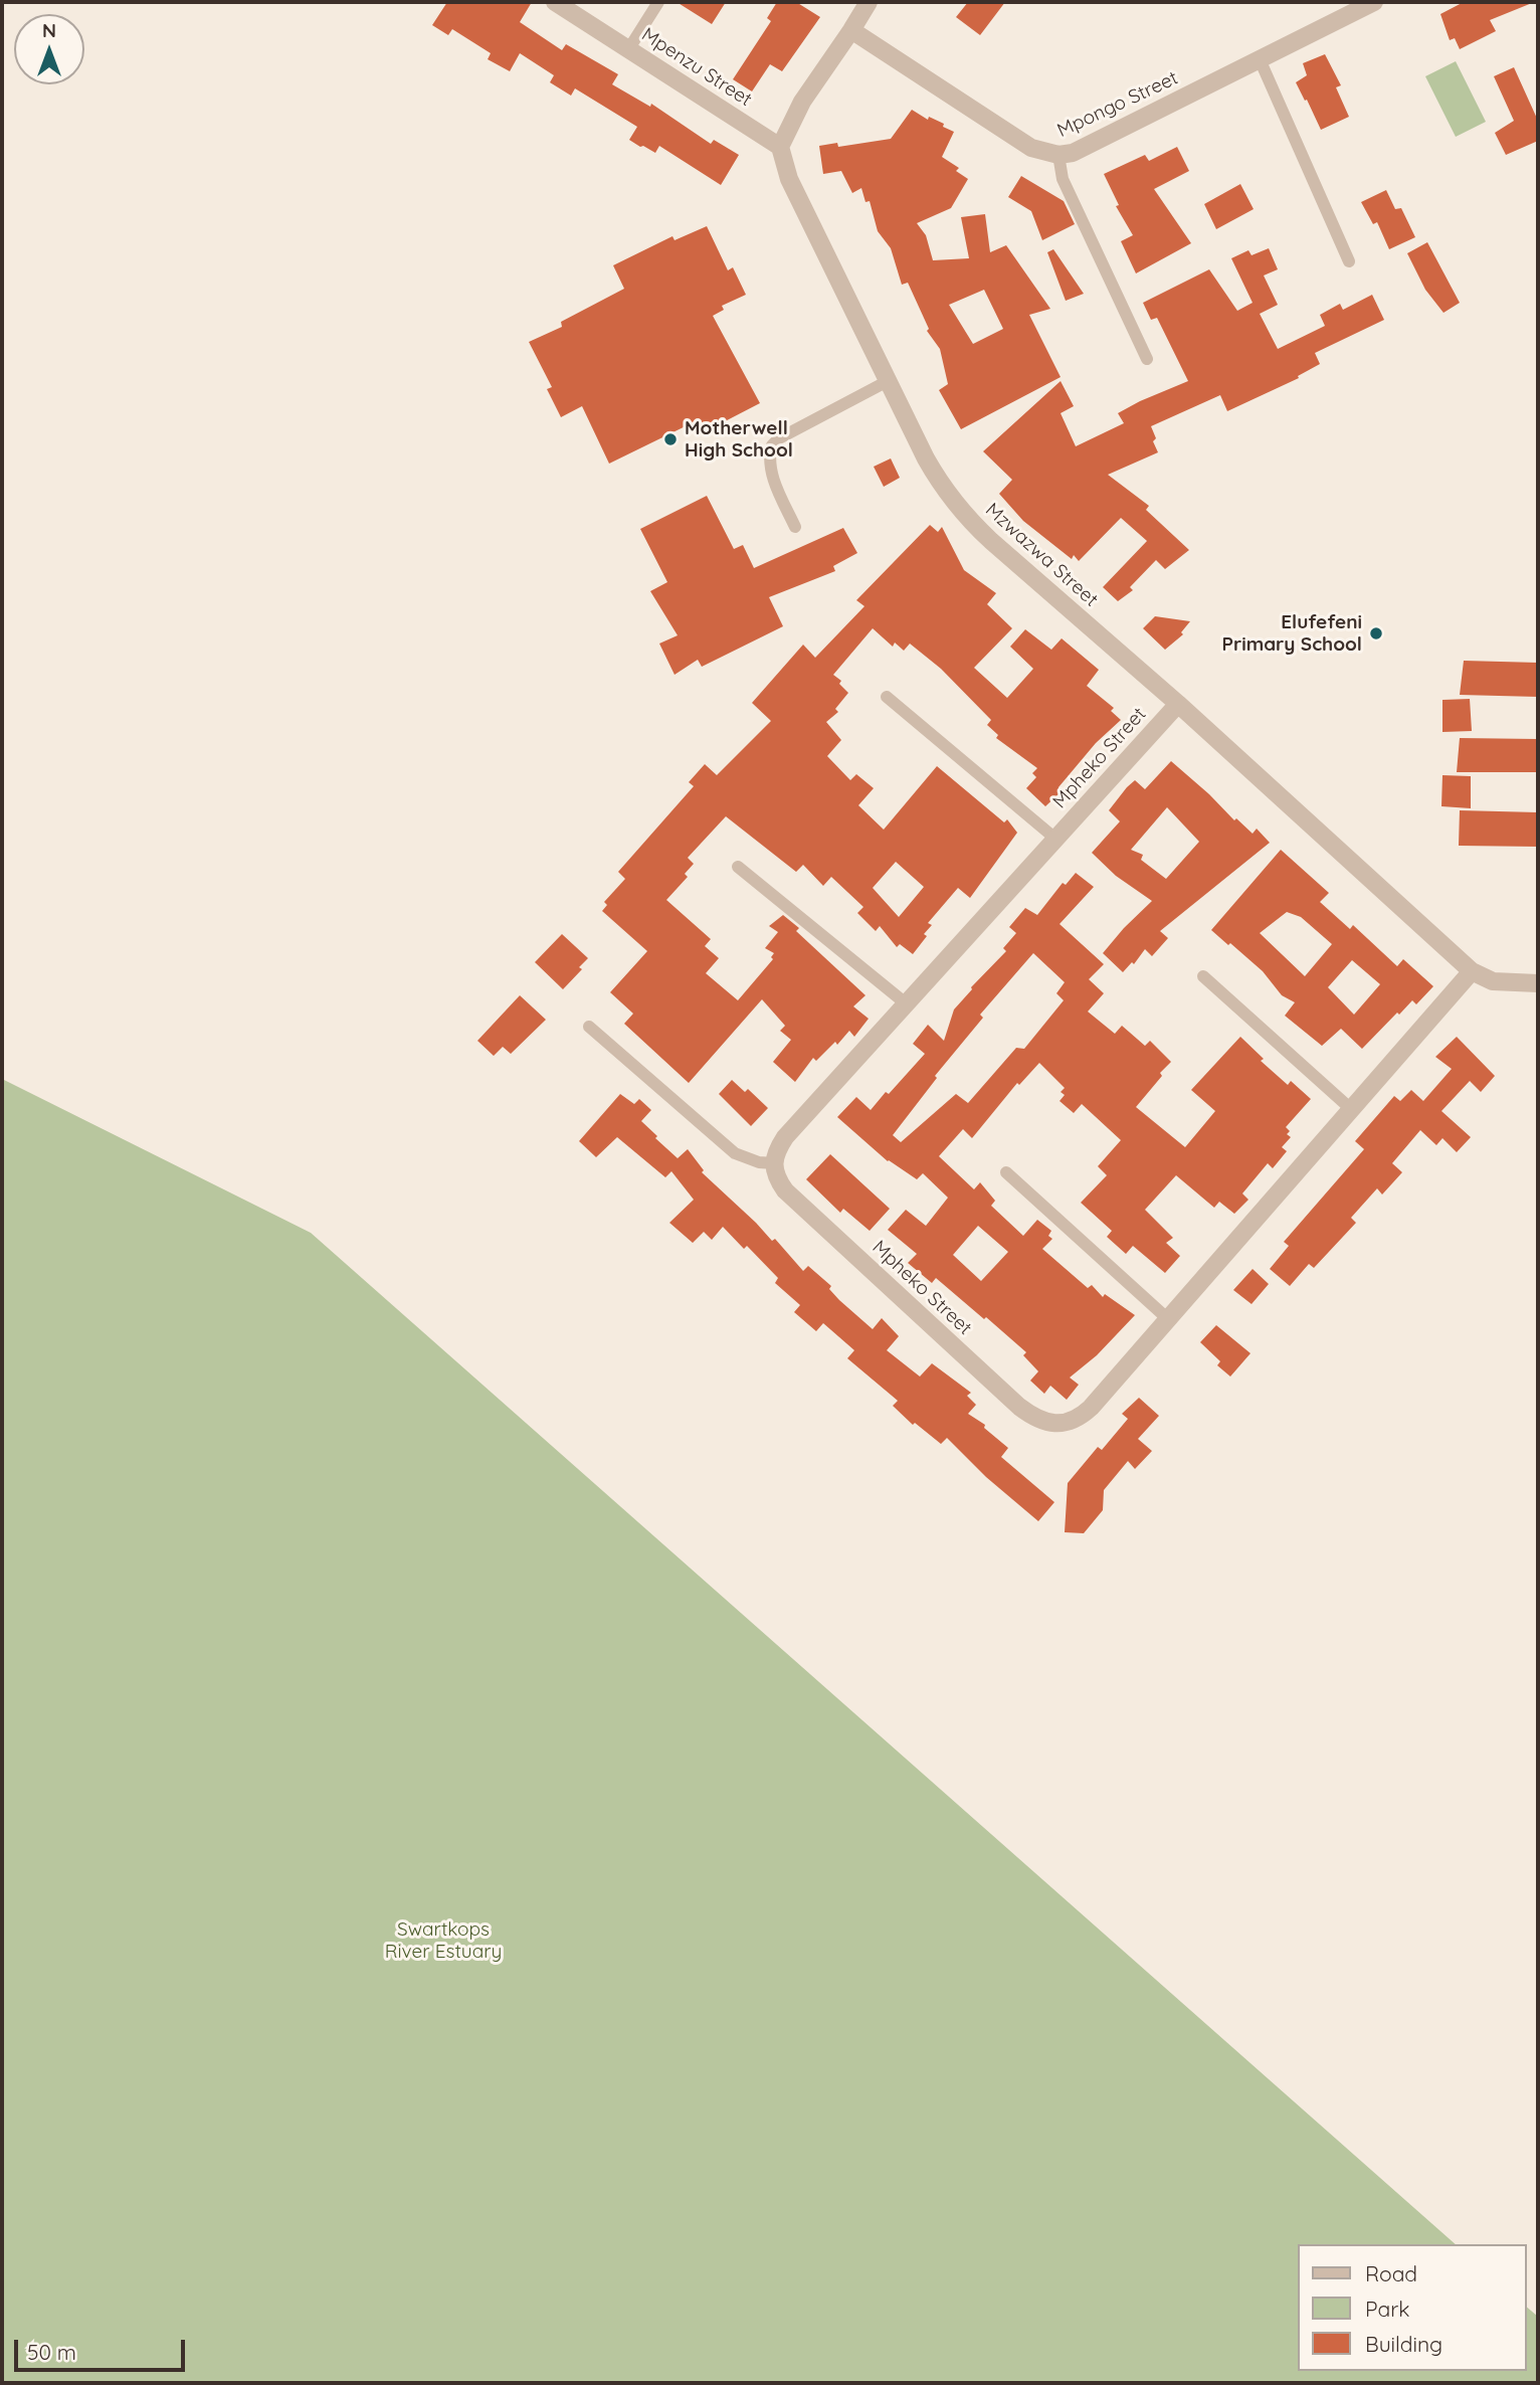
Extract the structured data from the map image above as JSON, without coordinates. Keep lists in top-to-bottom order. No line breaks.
{"streets":{"street":["Mpenzu Street","Mpongo Street","Mzwazwa Street","Mpheko Street"]},"crossings":[["Mpenzu Street","Mzwazwa Street"],["Mzwazwa Street","Mpheko Street"]],"parks":["Swartkops River Estuary"],"places":["Motherwell High School","Elufefeni Primary School"],"legend":["Road","Park","Building"],"scale_bar":"50 m","north":"top"}
